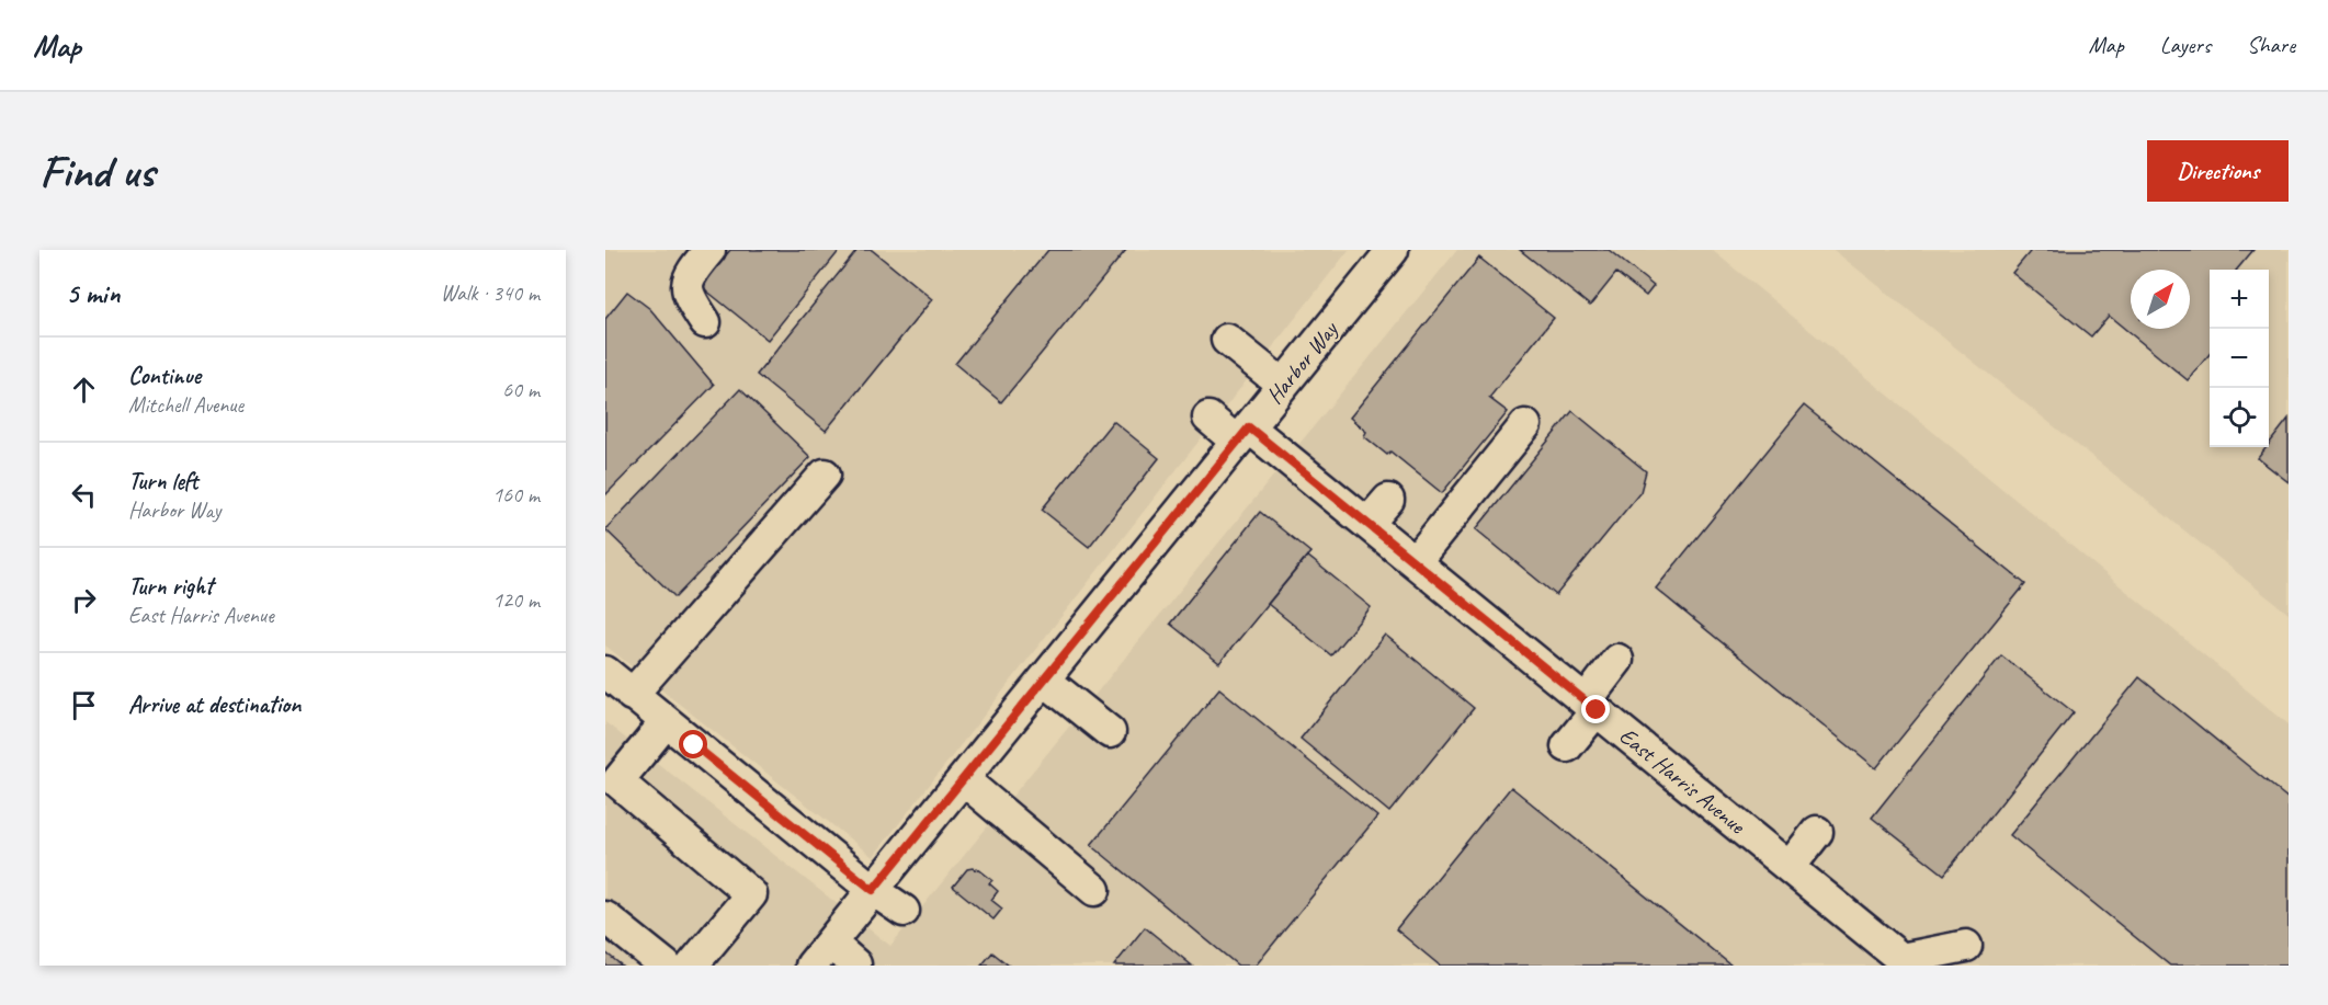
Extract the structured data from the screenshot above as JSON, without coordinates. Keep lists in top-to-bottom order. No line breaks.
{"streets":{"street":["Harbor Way","East Harris Avenue"]},"crossings":[["Harbor Way","East Harris Avenue"]],"north":"top right","page":{"header":"Map","nav":["Map","Layers","Share"],"buttons":"Directions","title":"Find us","heading":["5 min","Walk · 340 m"],"map_buttons":["+","−"],"list":[["Continue","Mitchell Avenue","60 m"],["Turn left","Harbor Way","160 m"],["Turn right","East Harris Avenue","120 m"],"Arrive at destination"]}}
